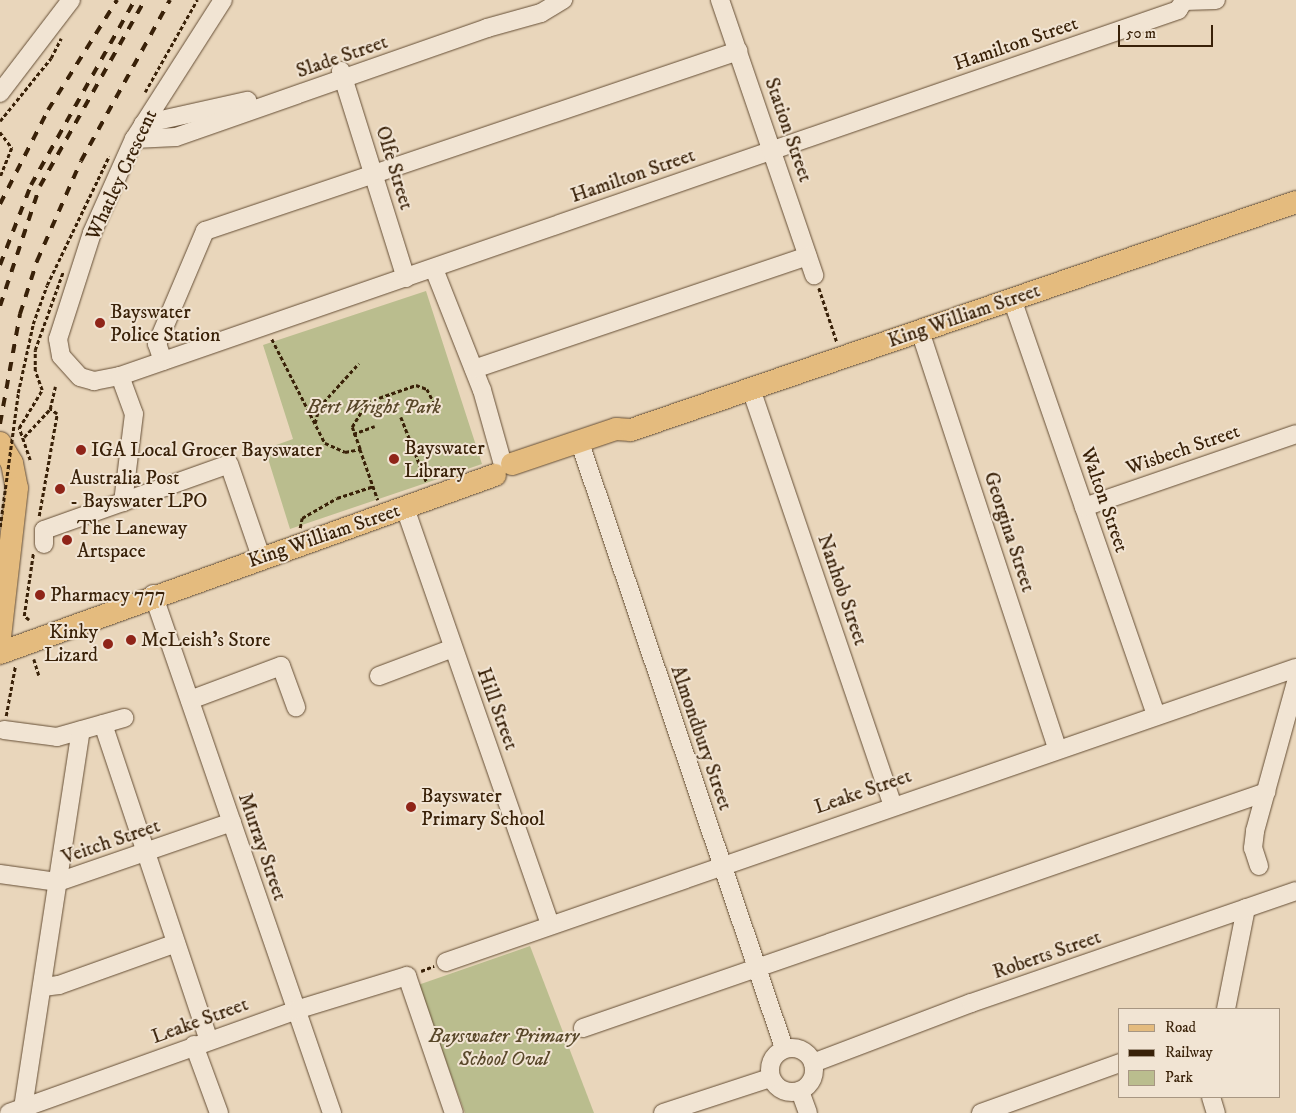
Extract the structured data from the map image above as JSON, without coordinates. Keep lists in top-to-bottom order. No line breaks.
{"streets":{"main road":["King William Street"],"street":["Hamilton Street","Slade Street","Station Street","Olfe Street","Whatley Crescent","Wisbech Street","Walton Street","Georgina Street","Nanhob Street","Hill Street","Almondbury Street","Leake Street","Veitch Street","Murray Street","Roberts Street"]},"crossings":[["Hamilton Street","Station Street"],["Hamilton Street","Olfe Street"],["Hamilton Street","Whatley Crescent"],["Slade Street","Olfe Street"],["Slade Street","Whatley Crescent"],["King William Street","Walton Street"],["King William Street","Georgina Street"],["King William Street","Nanhob Street"],["King William Street","Hill Street"],["King William Street","Almondbury Street"],["King William Street","Murray Street"],["Wisbech Street","Walton Street"],["Walton Street","Leake Street"],["Georgina Street","Leake Street"],["Nanhob Street","Leake Street"],["Hill Street","Leake Street"],["Almondbury Street","Leake Street"],["Almondbury Street","Roberts Street"],["Leake Street","Murray Street"],["Veitch Street","Murray Street"]],"parks":["Bert Wright Park","Bayswater Primary School Oval"],"places":["Bayswater Police Station","IGA Local Grocer Bayswater","Bayswater Library","Australia Post - Bayswater LPO","The Laneway Artspace","Pharmacy 777","McLeish's Store","Kinky Lizard","Bayswater Primary School"],"legend":["Road","Railway","Park"],"scale_bar":"50 m"}
